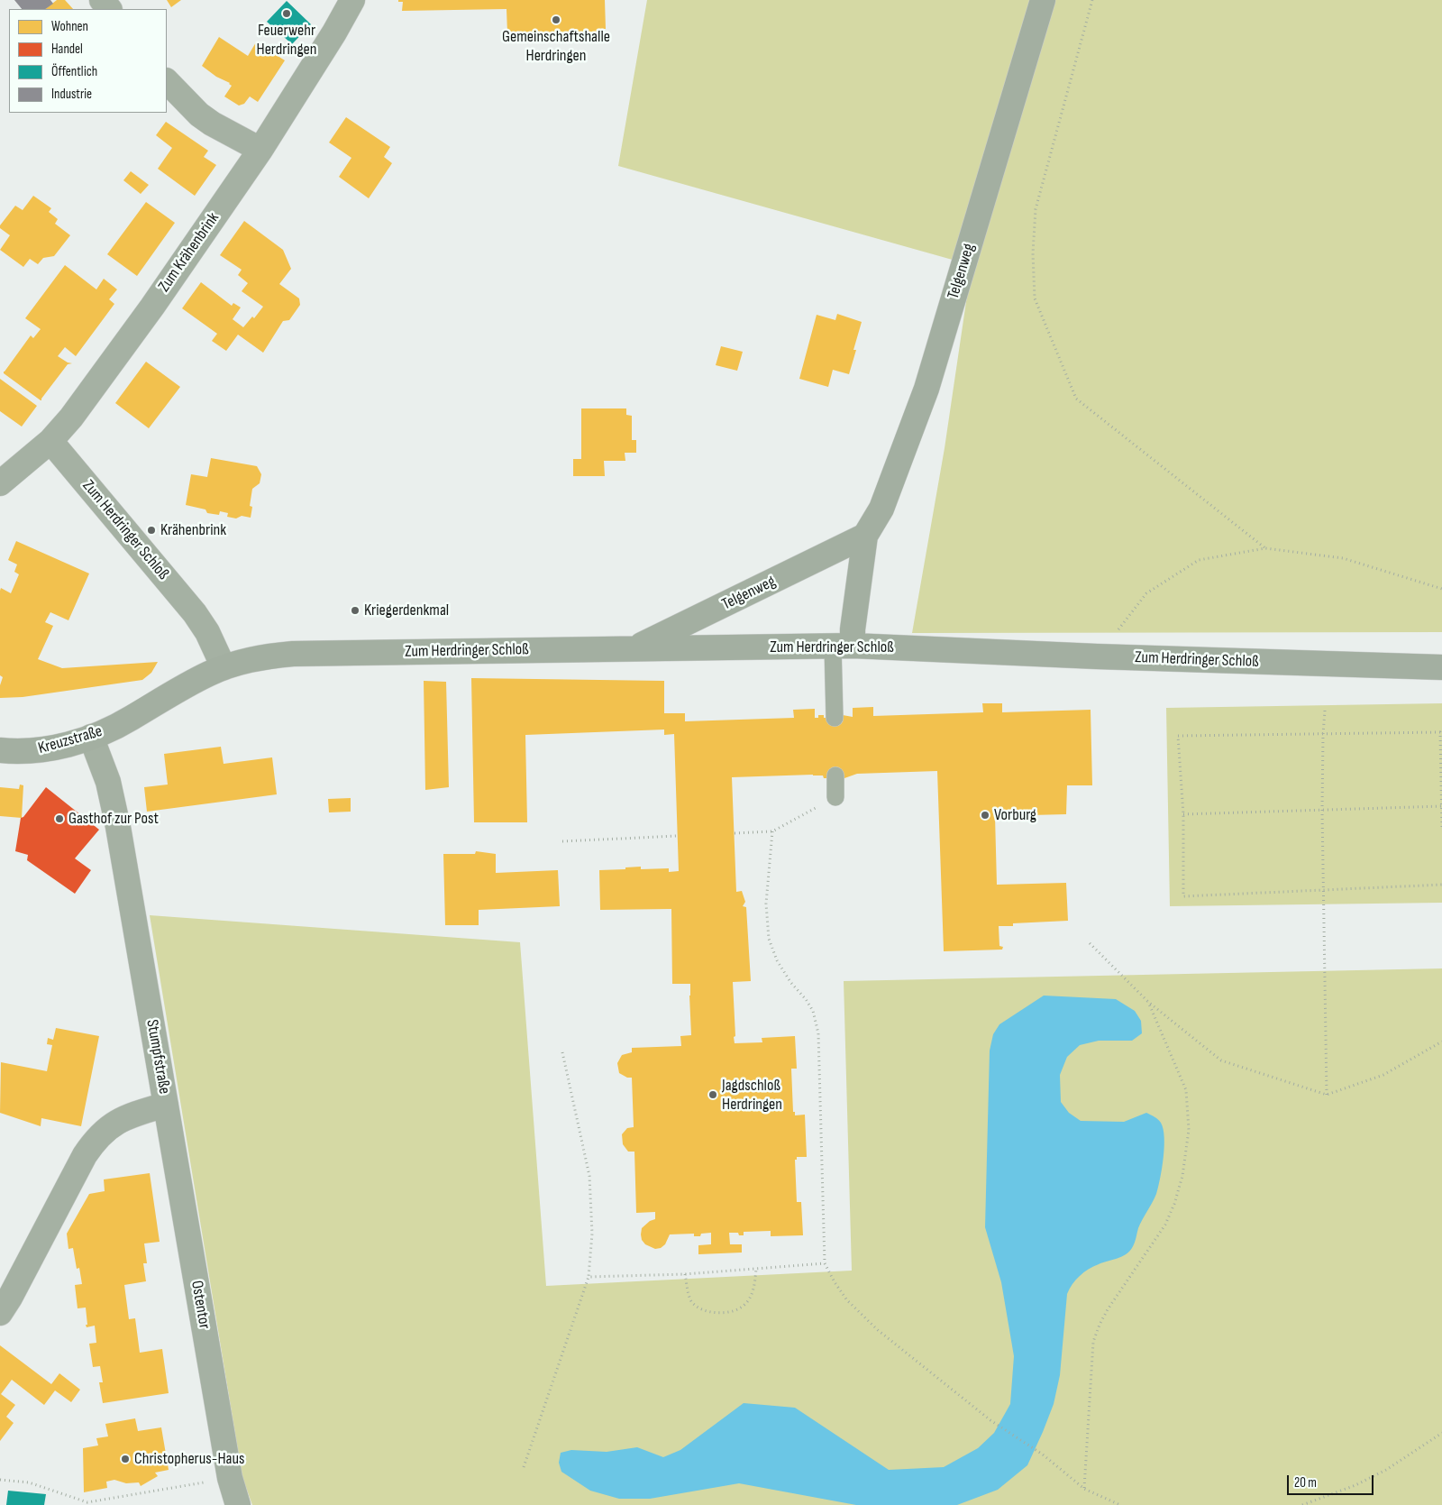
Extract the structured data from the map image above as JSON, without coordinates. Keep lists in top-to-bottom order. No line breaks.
{"streets":{"main road":["Telgenweg","Zum Herdringer Schloß","Kreuzstraße"],"street":["Zum Krähenbrink","Stumpfstraße","Ostentor"]},"crossings":[["Zum Krähenbrink","Zum Herdringer Schloß"],["Telgenweg","Zum Herdringer Schloß"],["Zum Herdringer Schloß","Kreuzstraße"],["Zum Herdringer Schloß","Stumpfstraße"],["Kreuzstraße","Stumpfstraße"],["Stumpfstraße","Ostentor"]],"places":["Feuerwehr Herdringen","Gemeinschaftshalle Herdringen","Krähenbrink","Kriegerdenkmal","Vorburg","Gasthof zur Post","Jagdschloß Herdringen","Christopherus-Haus"],"legend":["Wohnen","Handel","Öffentlich","Industrie"],"scale_bar":"20 m"}
